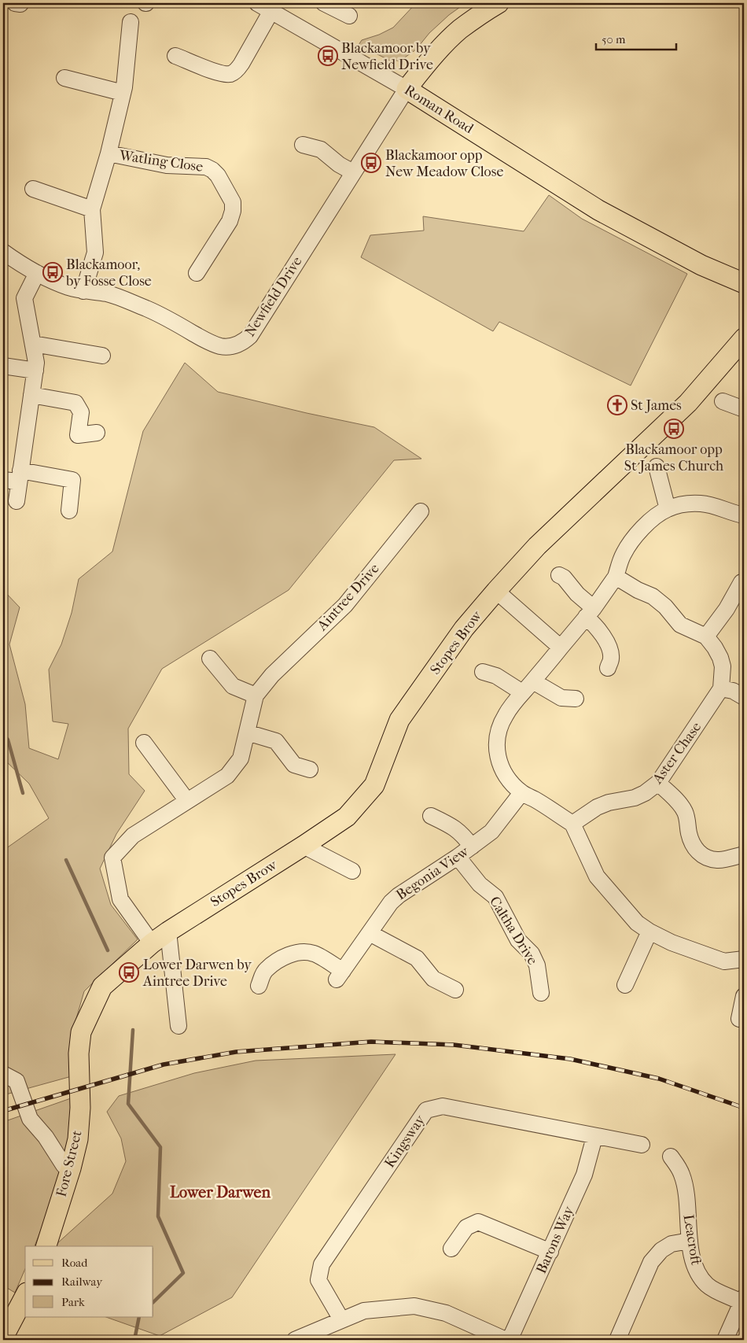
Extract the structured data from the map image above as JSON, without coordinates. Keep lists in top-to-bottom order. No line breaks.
{"streets":{"main road":["Roman Road","Stopes Brow","Fore Street"],"street":["Watling Close","Newfield Drive","Aintree Drive","Aster Chase","Begonia View","Caltha Drive","Kingsway","Barons Way","Leacroft"]},"crossings":[["Roman Road","Newfield Drive"],["Aintree Drive","Stopes Brow"],["Aintree Drive","Fore Street"],["Stopes Brow","Fore Street"],["Begonia View","Caltha Drive"],["Kingsway","Barons Way"]],"districts":["Lower Darwen"],"places":{"bus stop":["Blackamoor by Newfield Drive","Blackamoor opp New Meadow Close","Blackamoor, by Fosse Close","Blackamoor opp St James Church","Lower Darwen by Aintree Drive"],"church":["St James"]},"legend":["Road","Railway","Park"],"scale_bar":"50 m"}
